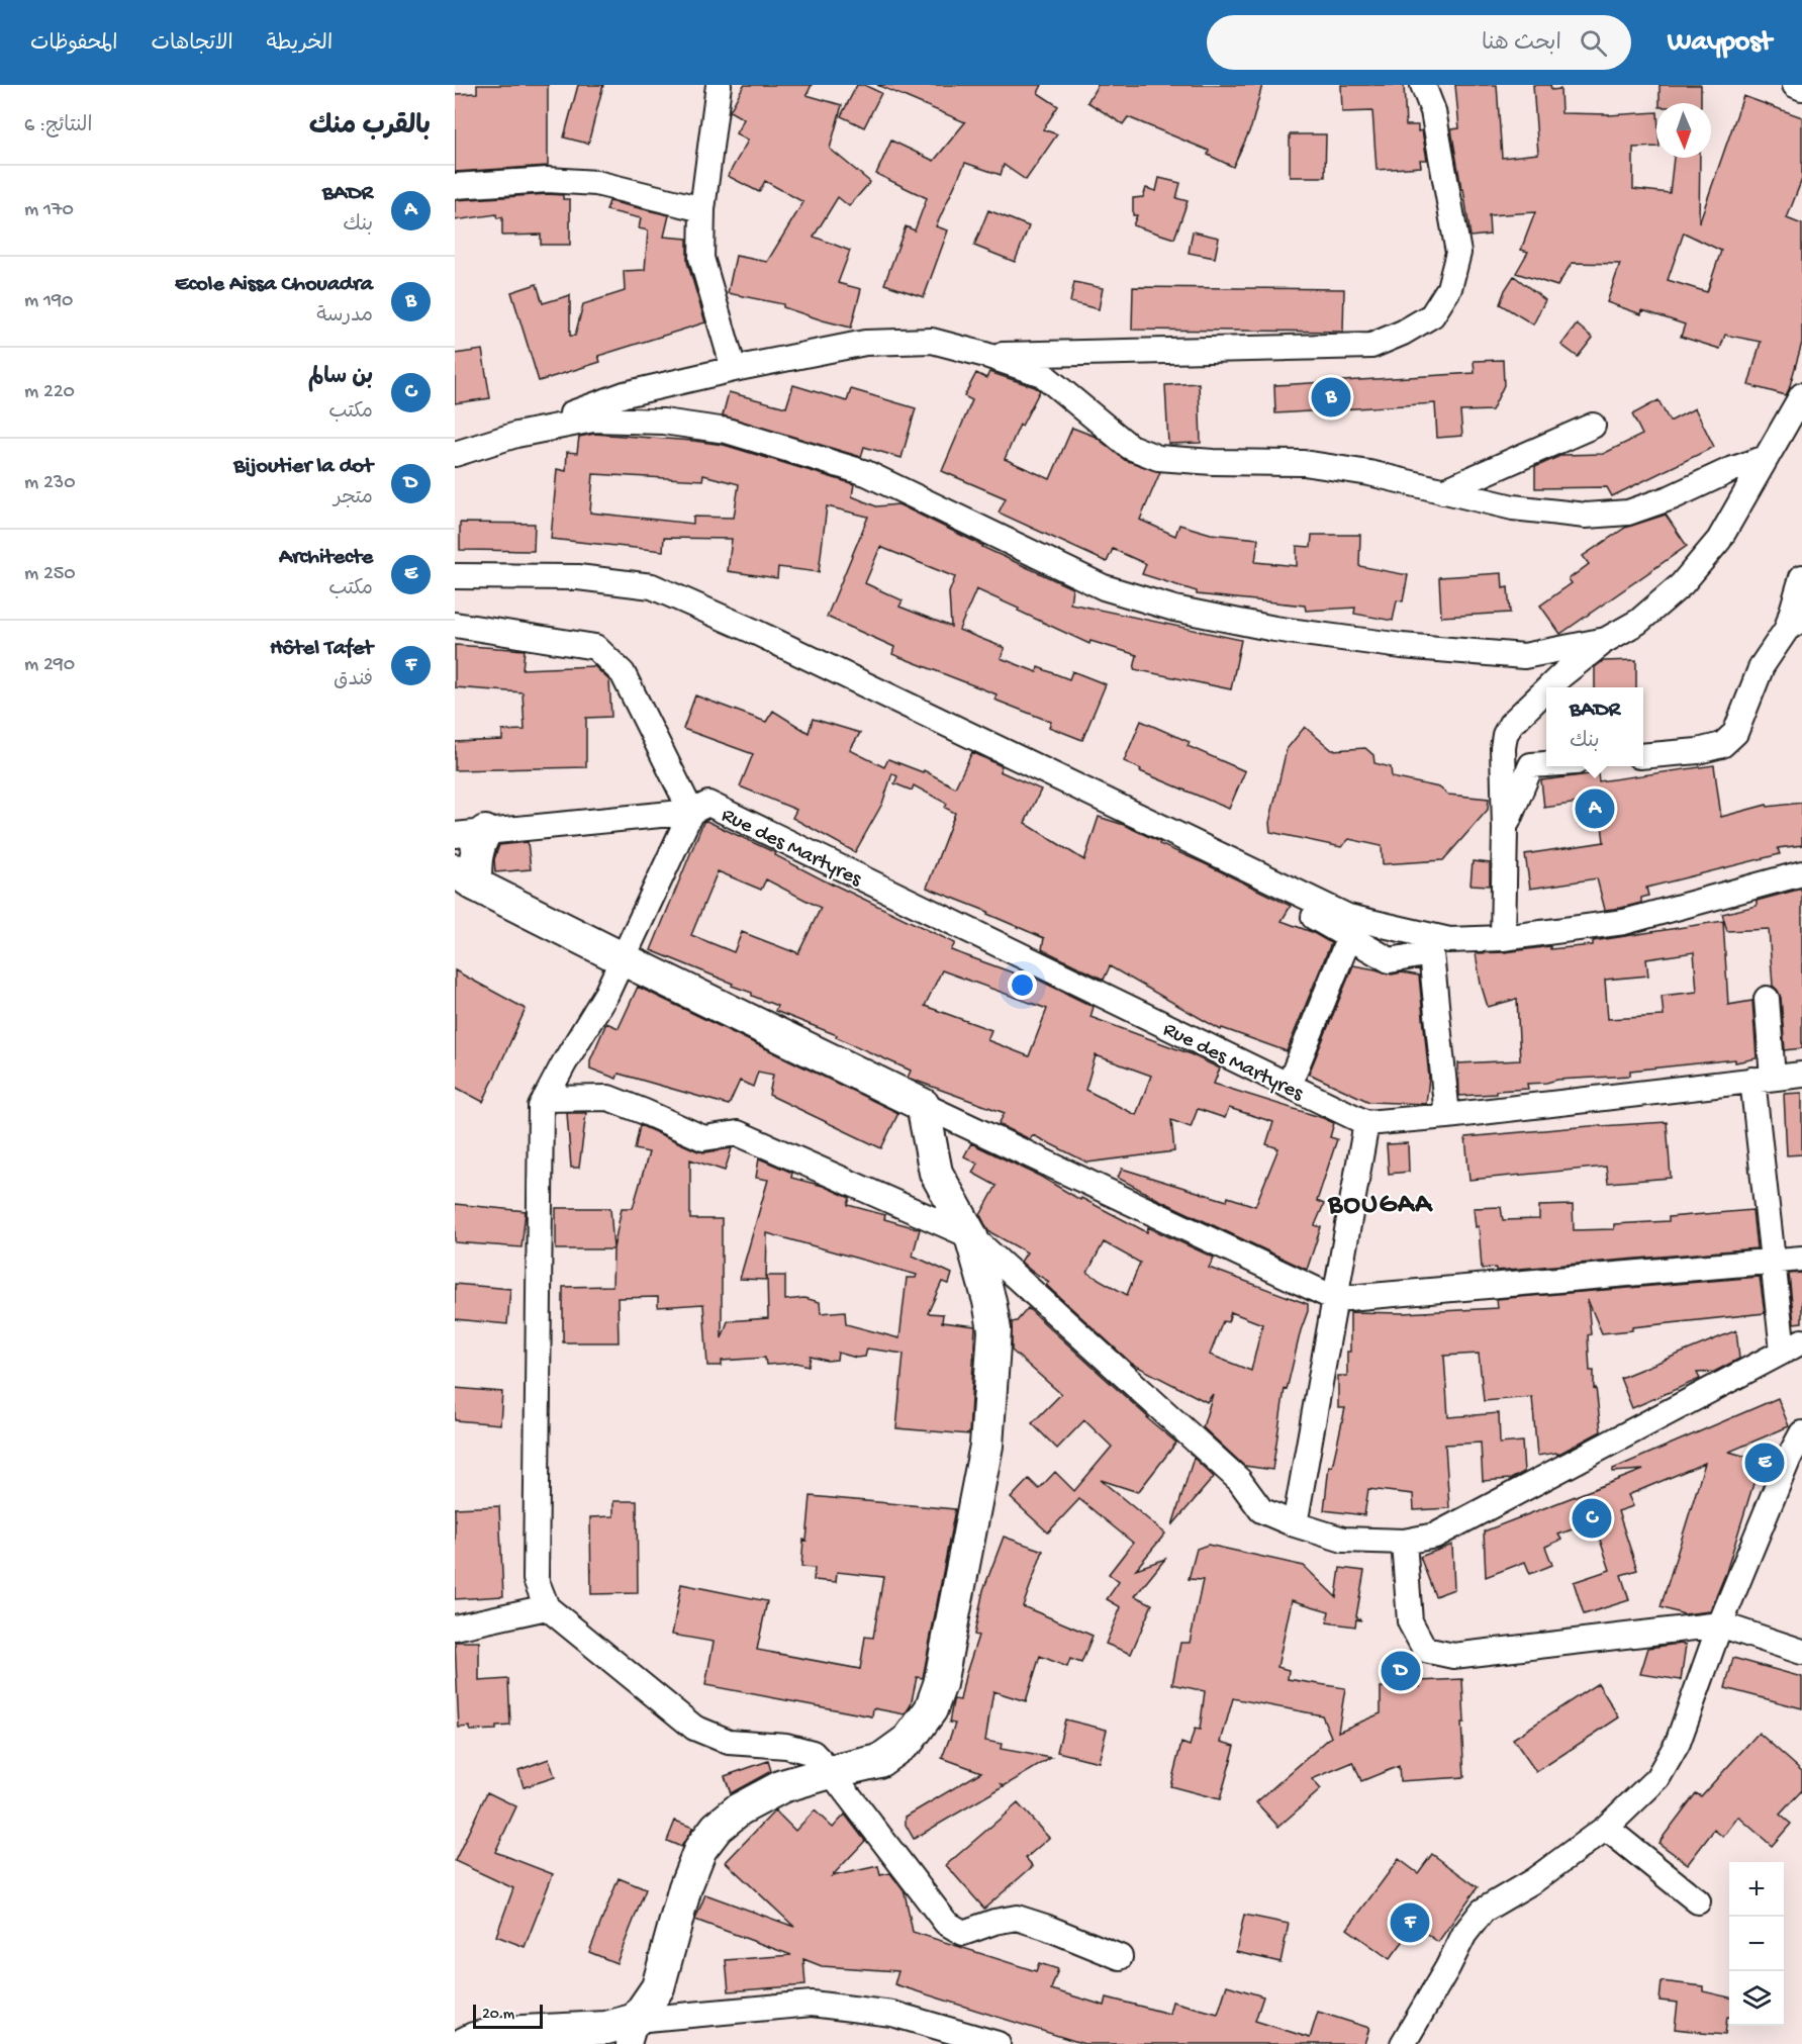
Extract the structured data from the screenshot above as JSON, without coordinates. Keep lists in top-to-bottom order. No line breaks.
{"streets":{"street":["Rue des Martyres"]},"districts":["BOUGAA"],"scale_bar":"20 m","north":"bottom","page":{"header":"Waypost","search":"ابحث هنا","nav":["الخريطة","الاتجاهات","المحفوظات"],"heading":["بالقرب منك","النتائج: 6"],"list":[{"mark":"A","name":"BADR","note":"بنك","value":"170 m"},{"mark":"B","name":"Ecole Aissa Chouadra","note":"مدرسة","value":"190 m"},{"mark":"C","name":"بن سالم","note":"مكتب","value":"220 m"},{"mark":"D","name":"Bijoutier la dot","note":"متجر","value":"230 m"},{"mark":"E","name":"Architecte","note":"مكتب","value":"250 m"},{"mark":"F","name":"Hôtel Tafet","note":"فندق","value":"290 m"}],"pins":["B","A","E","C","D","F"],"popup":["BADR","بنك"],"map_buttons":["+","−"],"scale":"20 m"}}
